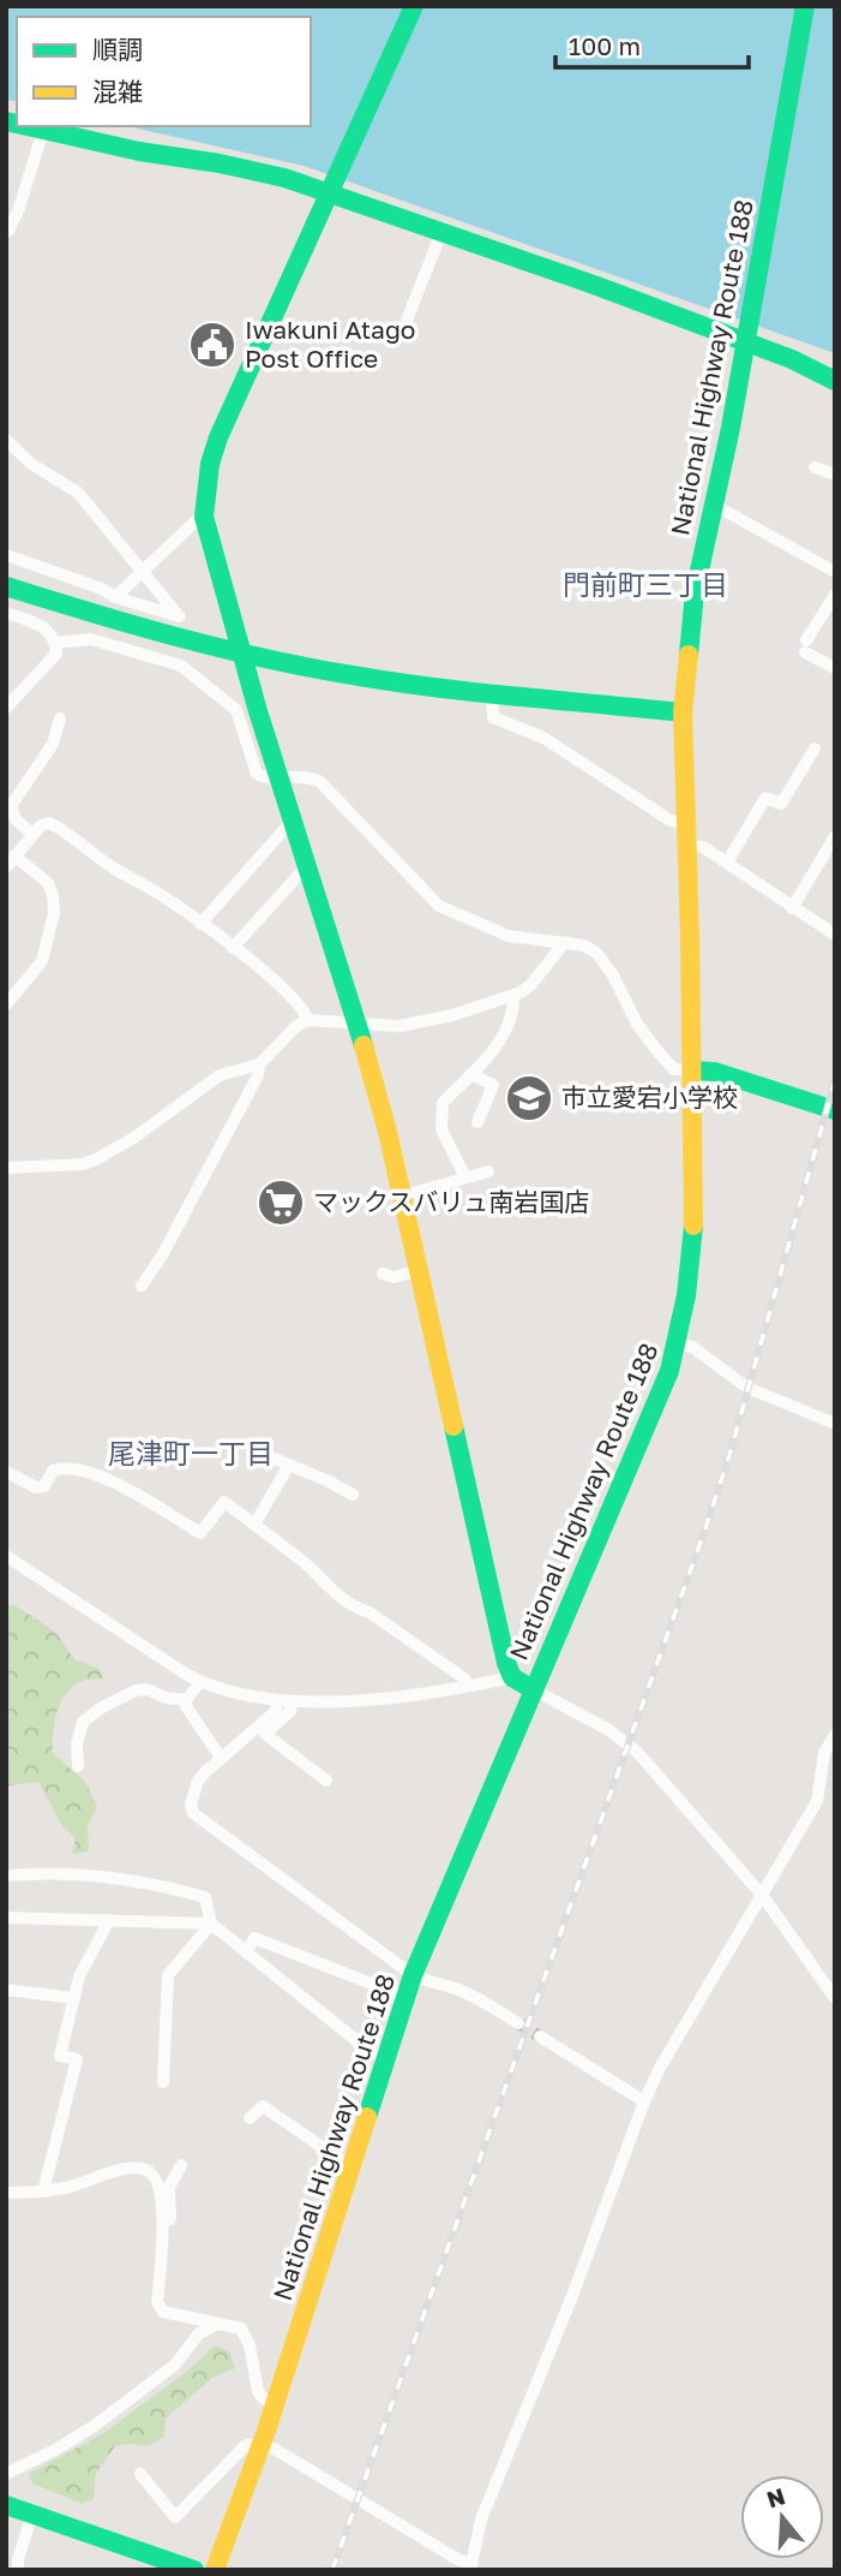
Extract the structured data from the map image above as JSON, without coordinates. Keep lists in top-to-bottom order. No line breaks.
{"streets":{"main road":["National Highway Route 188"]},"districts":["門前町三丁目","尾津町一丁目"],"places":{"public building":["Iwakuni Atago Post Office"],"school or university":["市立愛宕小学校"],"supermarket":["マックスバリュ南岩国店"]},"legend":["順調","混雑"],"scale_bar":"100 m","north":"top"}
